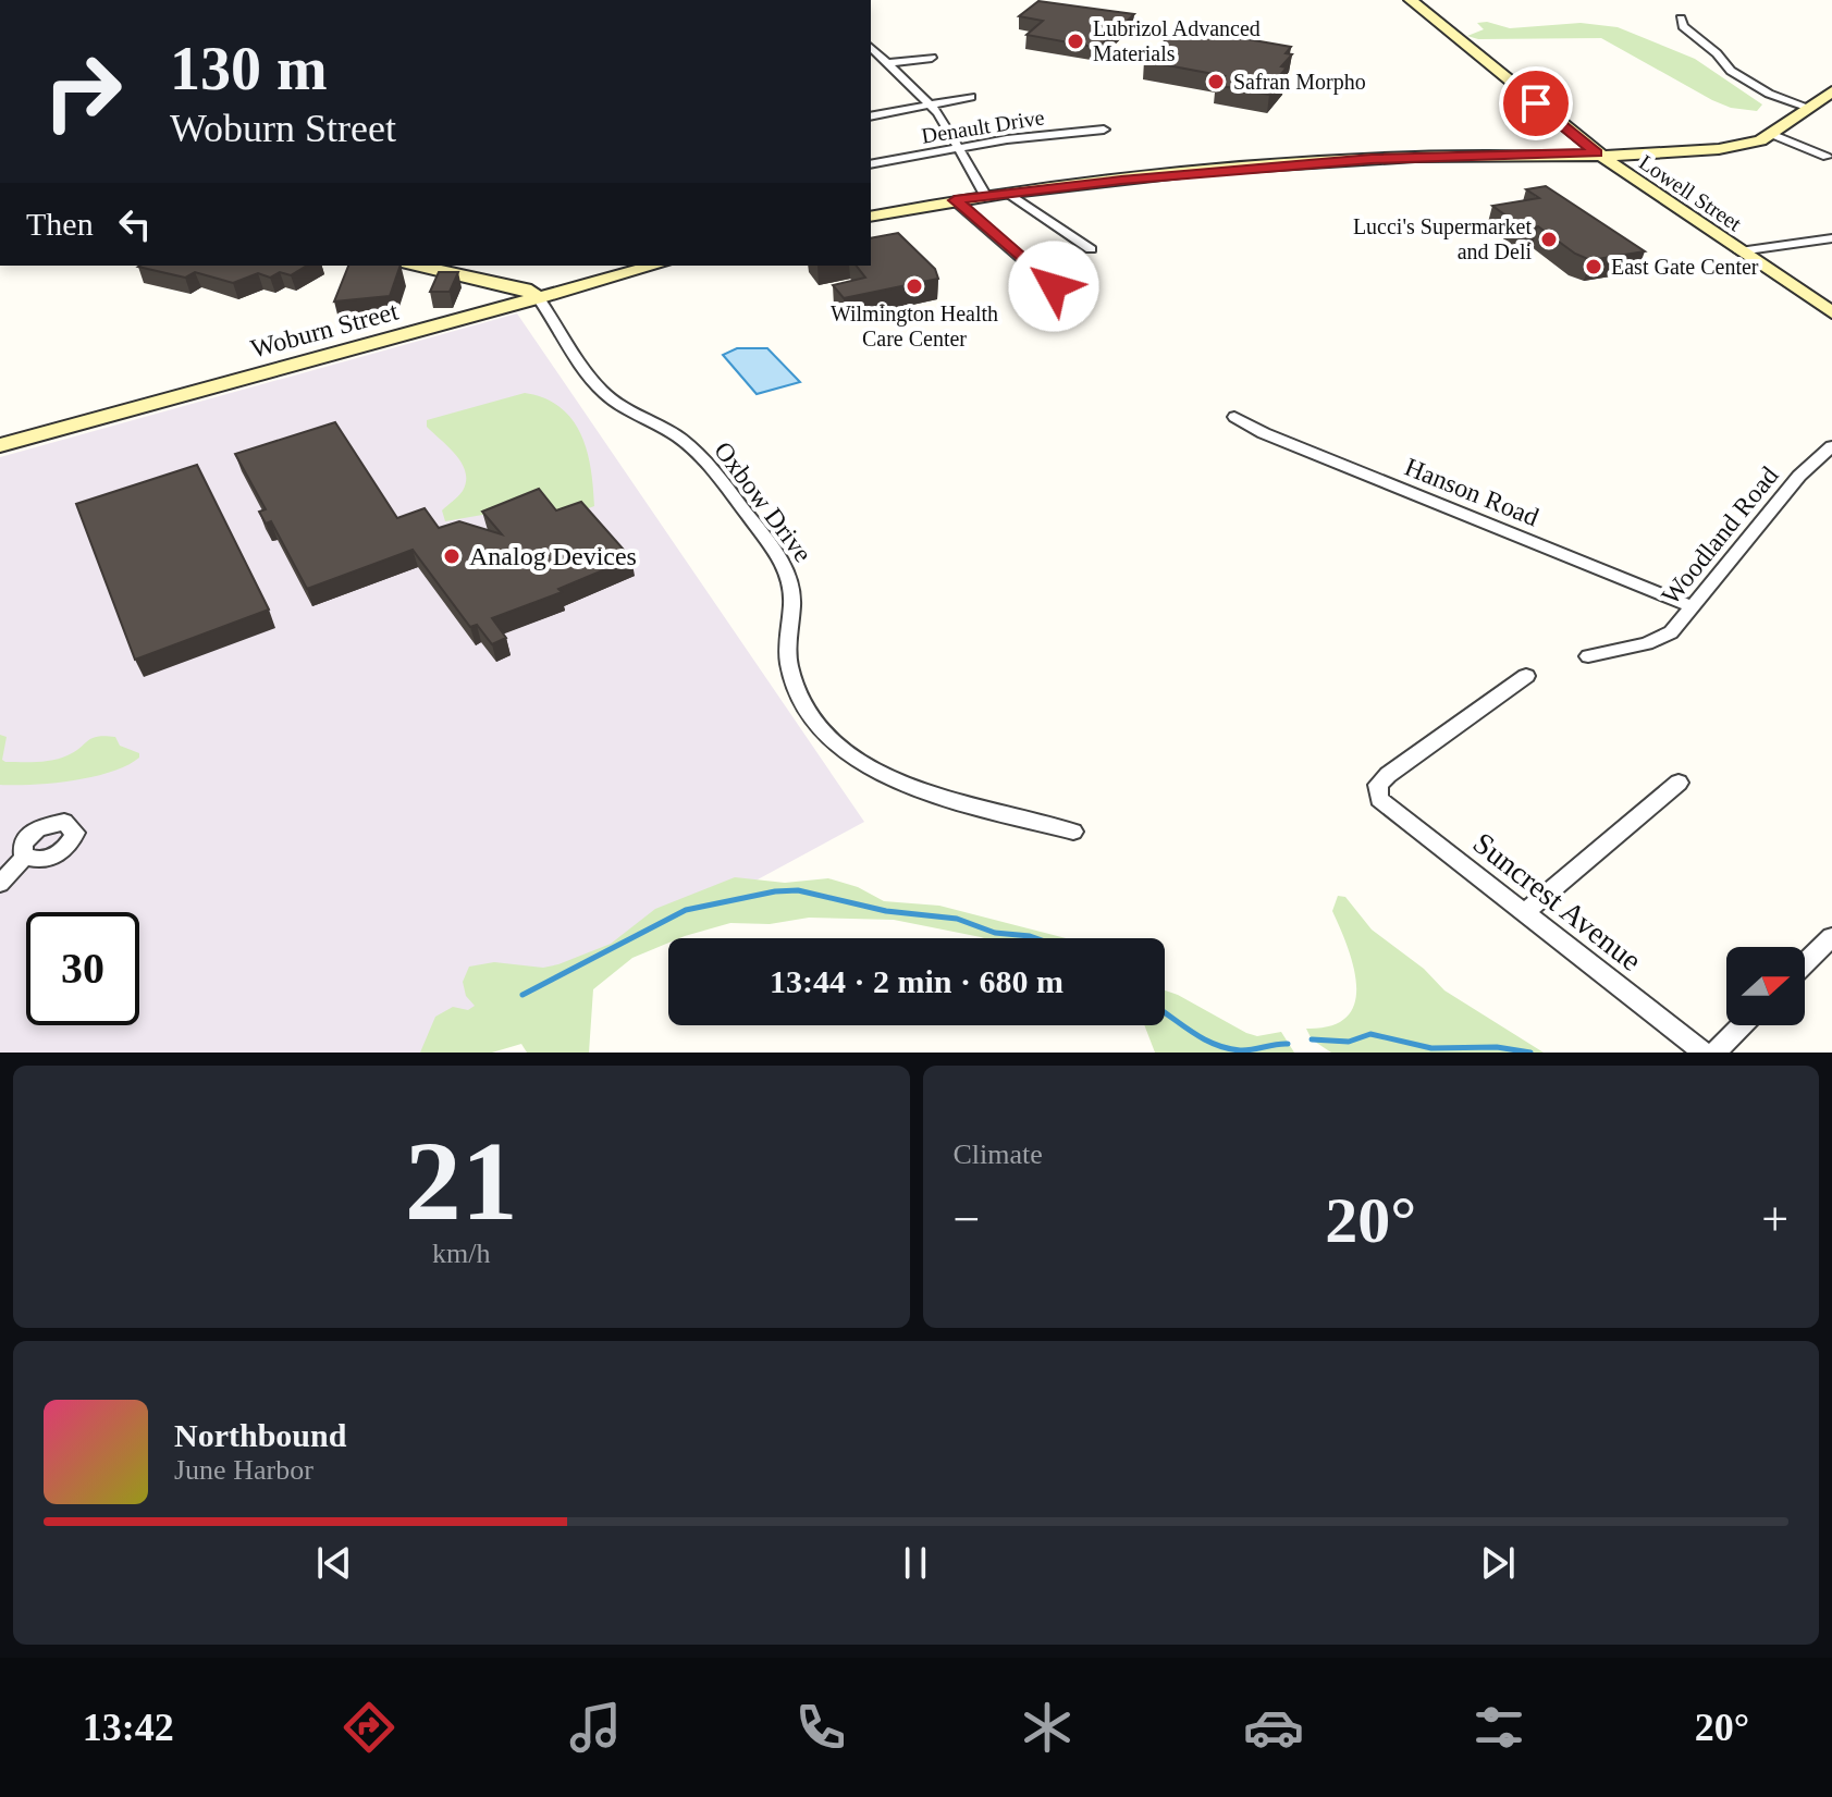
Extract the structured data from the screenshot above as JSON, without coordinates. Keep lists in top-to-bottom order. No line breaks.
{"streets":{"main road":["Lowell Street","Woburn Street"],"street":["Denault Drive","Hanson Road","Oxbow Drive","Woodland Road","Suncrest Avenue"]},"crossings":[["Woburn Street","Oxbow Drive"],["Hanson Road","Woodland Road"]],"places":["Lubrizol Advanced Materials","Safran Morpho","Lucci's Supermarket and Deli","East Gate Center","Wilmington Health Care Center","Analog Devices"],"north":"right","page":{"turn":["130 m","Woburn Street"],"then":"Then","limit":"30","trip":"13:44 · 2 min · 680 m","tile":[["21","km/h"],"Climate"],"heat":["−","20°","+"],"song":["Northbound","June Harbor"],"tabs":["13:42","20°"]}}
